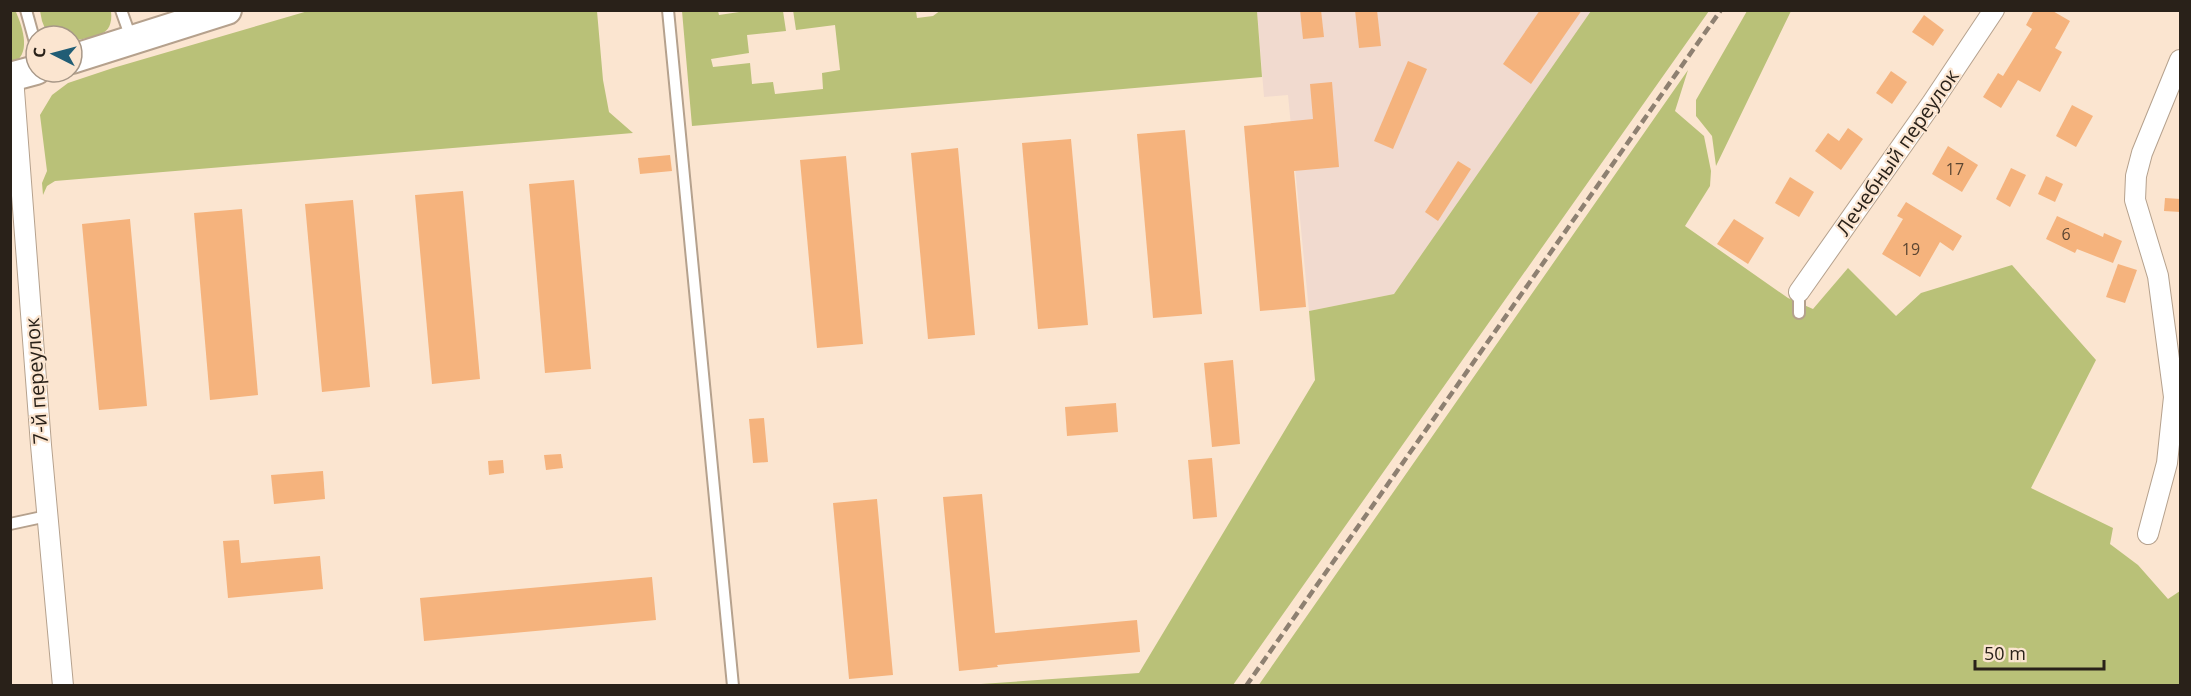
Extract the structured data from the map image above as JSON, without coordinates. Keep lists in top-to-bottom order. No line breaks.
{"streets":{"street":["Лечебный переулок","7-й переулок"]},"house_numbers":["17","6","19"],"scale_bar":"50 m","north":"left"}
